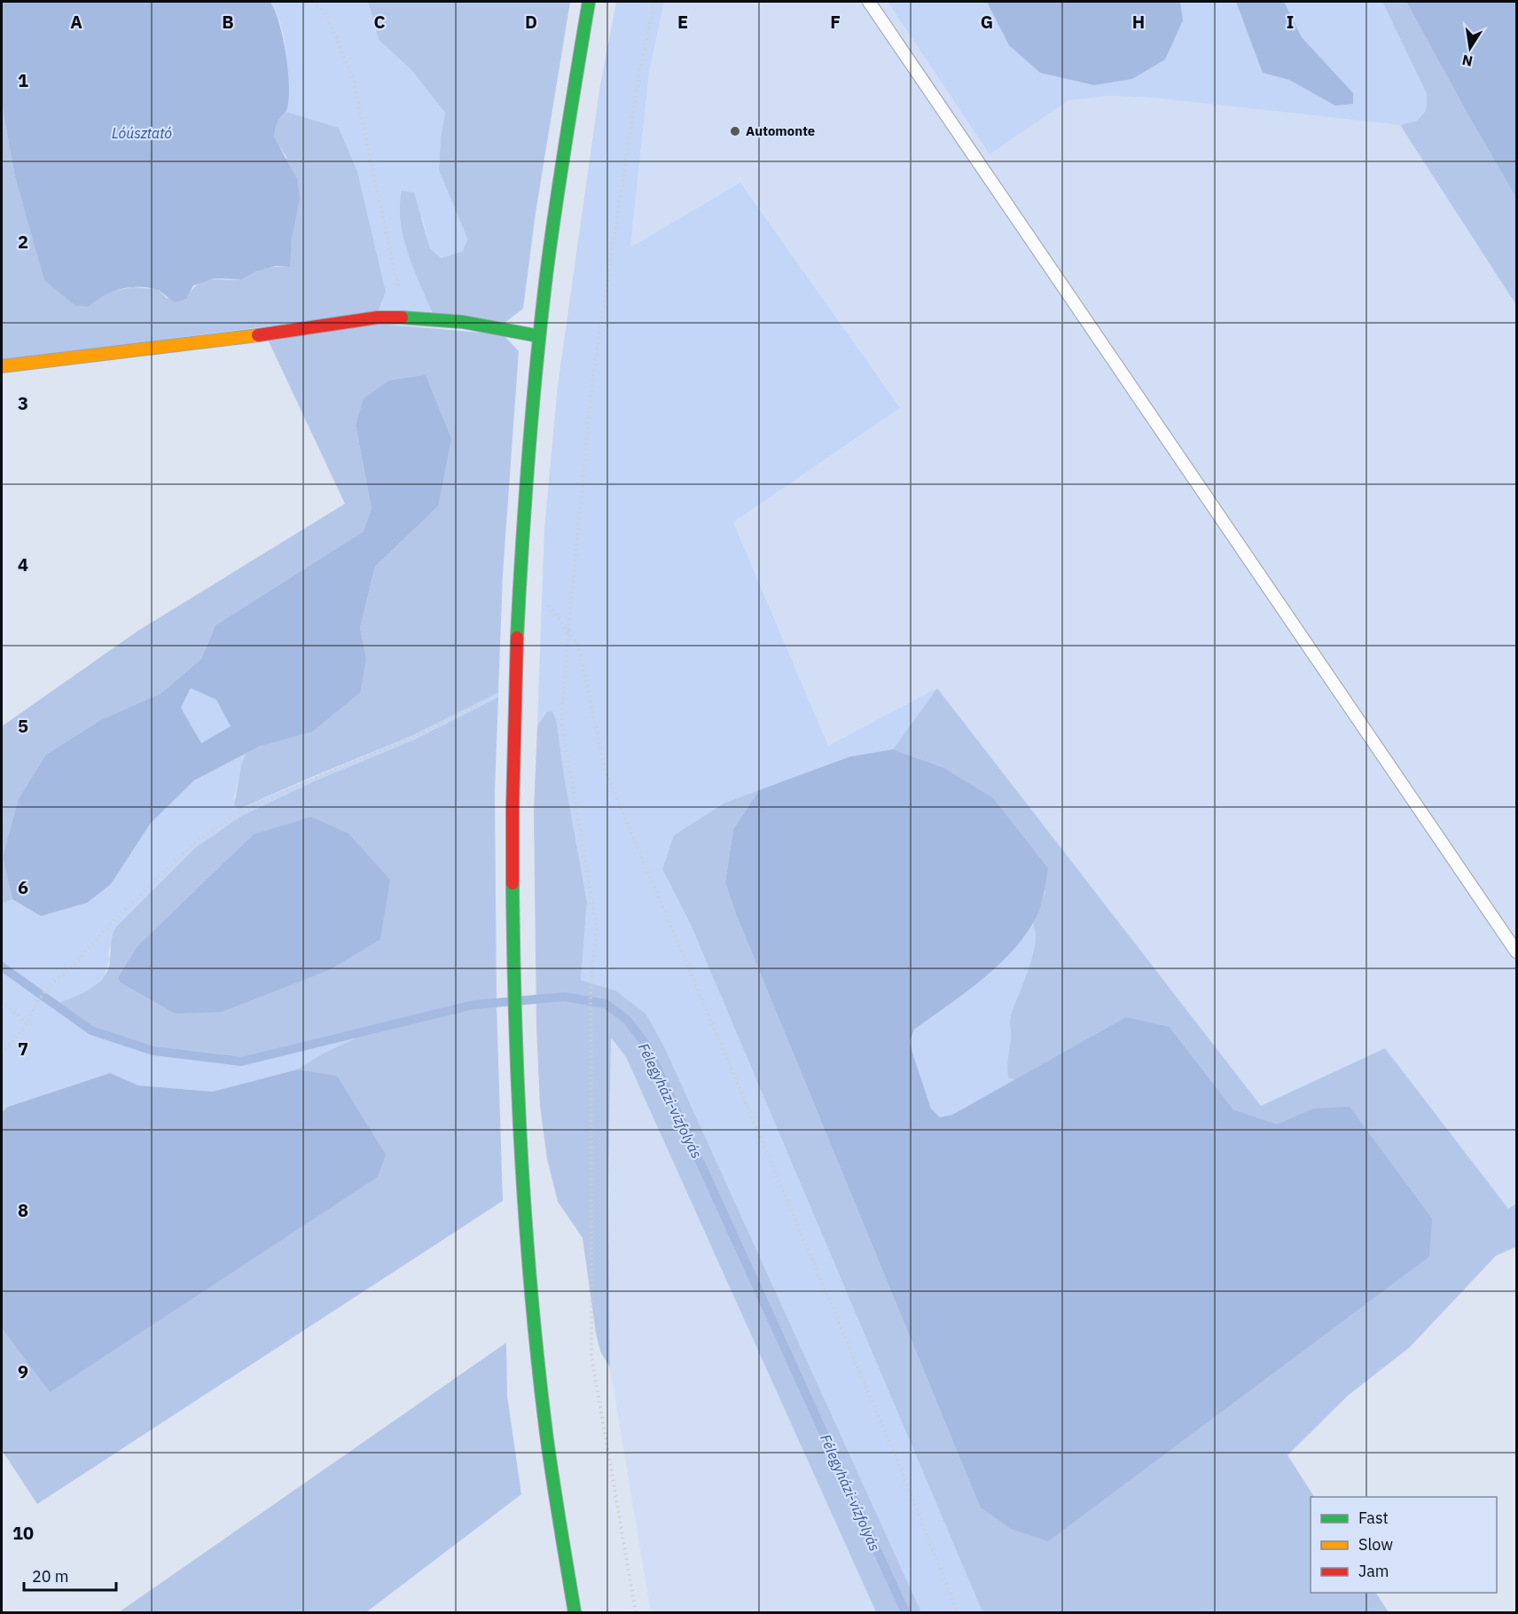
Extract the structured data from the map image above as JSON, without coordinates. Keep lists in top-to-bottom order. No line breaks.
{"water":["Lóúsztató","Félegyházi-vízfolyás"],"places":["Automonte"],"legend":["Fast","Slow","Jam"],"scale_bar":"20 m","north":"bottom","grid":{"columns":["A","B","C","D","E","F","G","H","I"],"rows":["1","2","3","4","5","6","7","8","9","10"]}}
